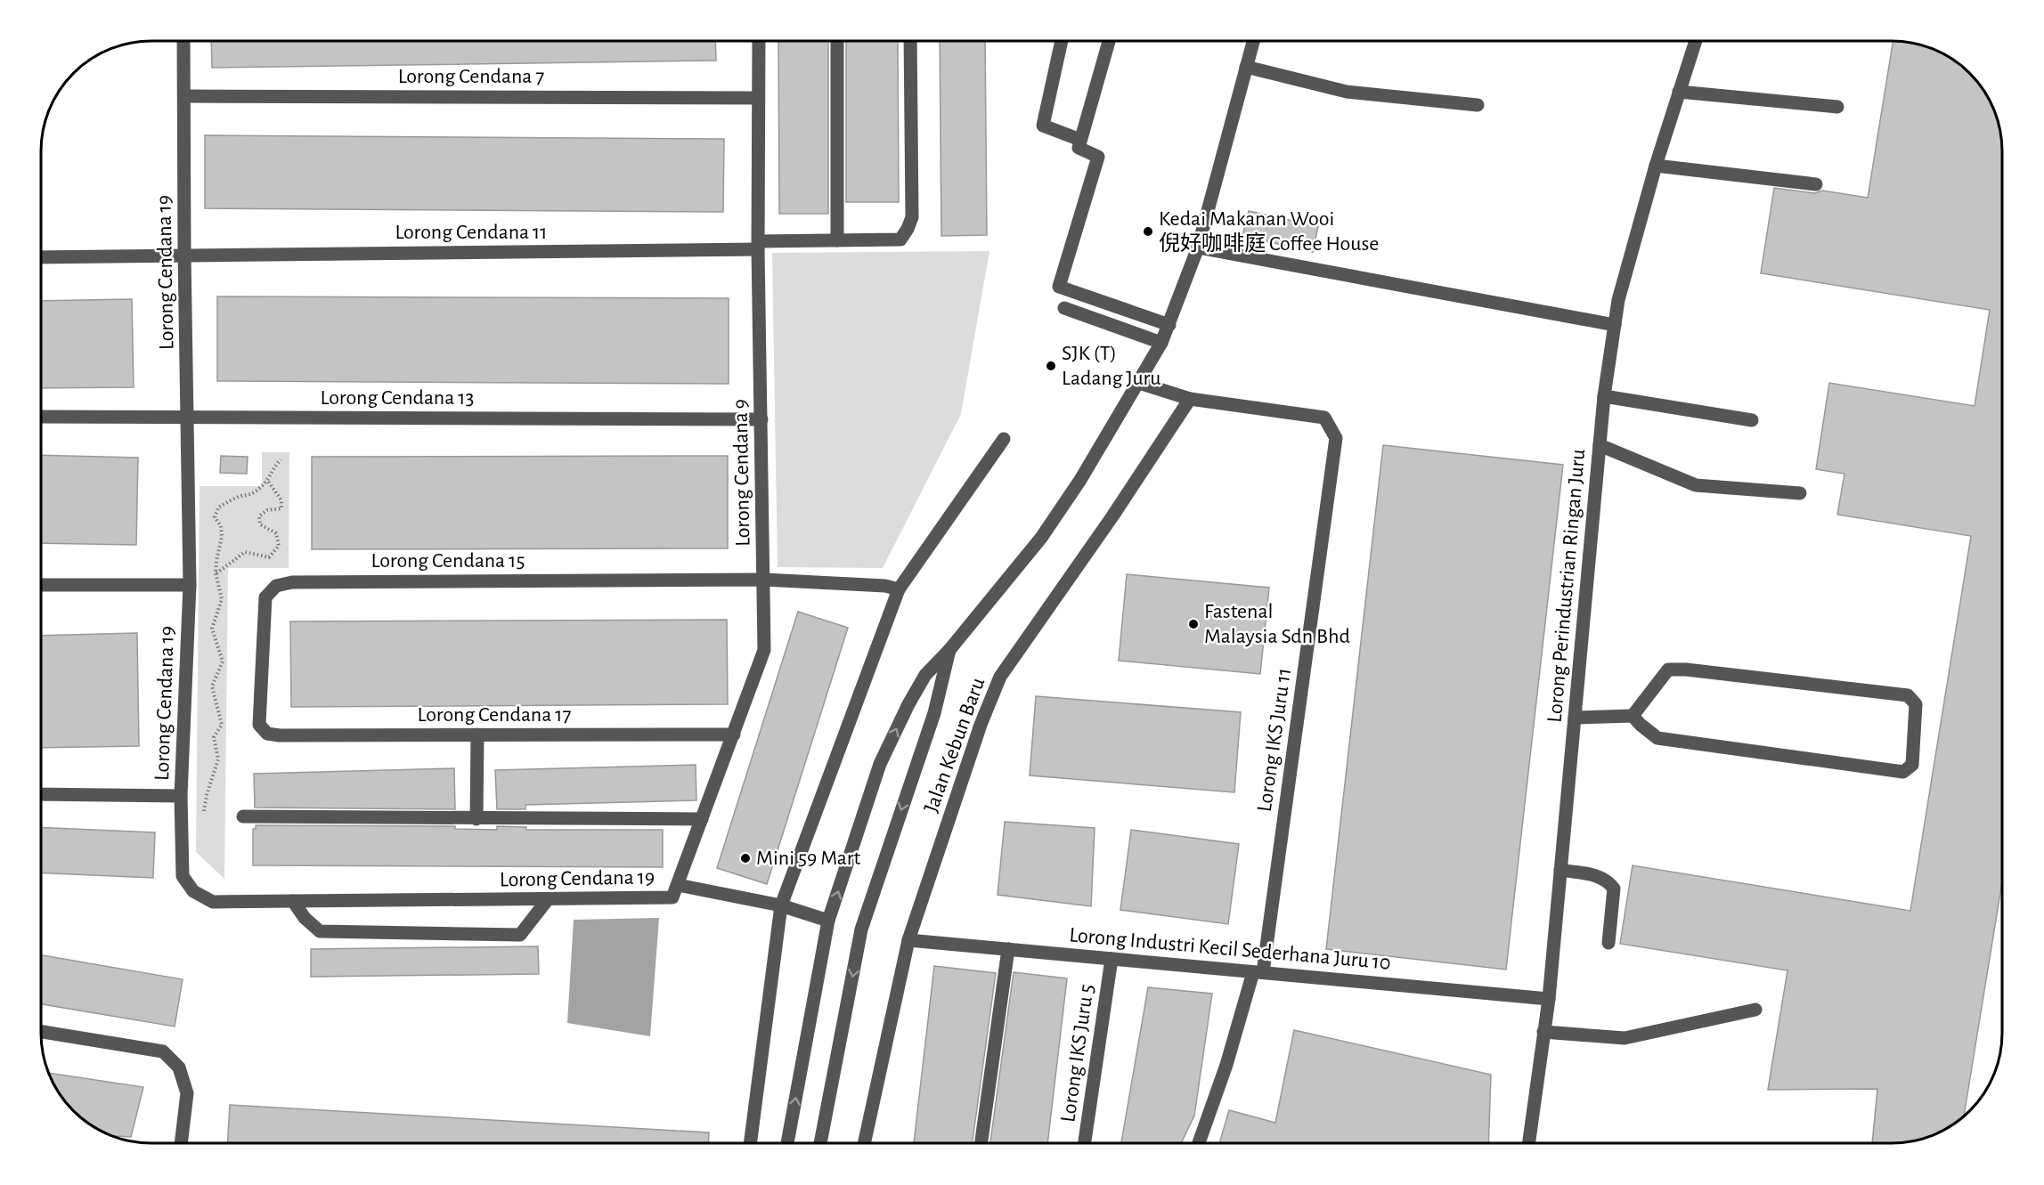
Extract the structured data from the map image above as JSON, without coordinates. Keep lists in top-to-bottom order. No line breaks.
{"streets":{"street":["Lorong Cendana 7","Lorong Cendana 11","Lorong Cendana 19","Lorong Cendana 13","Lorong Cendana 9","Lorong Cendana 15","Lorong Perindustrian Ringan Juru","Lorong Cendana 17","Lorong IKS Juru 11","Jalan Kebun Baru","Lorong Industri Kecil Sederhana Juru 10","Lorong IKS Juru 5"]},"crossings":[["Lorong Cendana 7","Lorong Cendana 19"],["Lorong Cendana 7","Lorong Cendana 9"],["Lorong Cendana 11","Lorong Cendana 19"],["Lorong Cendana 11","Lorong Cendana 9"],["Lorong Cendana 19","Lorong Cendana 13"],["Lorong Cendana 19","Lorong Cendana 9"],["Lorong Cendana 19","Jalan Kebun Baru"],["Lorong Cendana 13","Lorong Cendana 9"],["Lorong Cendana 9","Lorong Cendana 15"],["Lorong Cendana 9","Lorong Cendana 17"],["Lorong Cendana 15","Lorong Cendana 17"],["Lorong Perindustrian Ringan Juru","Lorong Industri Kecil Sederhana Juru 10"],["Lorong IKS Juru 11","Jalan Kebun Baru"],["Lorong IKS Juru 11","Lorong Industri Kecil Sederhana Juru 10"],["Jalan Kebun Baru","Lorong Industri Kecil Sederhana Juru 10"],["Lorong Industri Kecil Sederhana Juru 10","Lorong IKS Juru 5"]],"places":["Kedai Makanan Wooi 倪好咖啡庭 Coffee House","SJK (T) Ladang Juru","Fastenal Malaysia Sdn Bhd","Mini 59 Mart"]}
